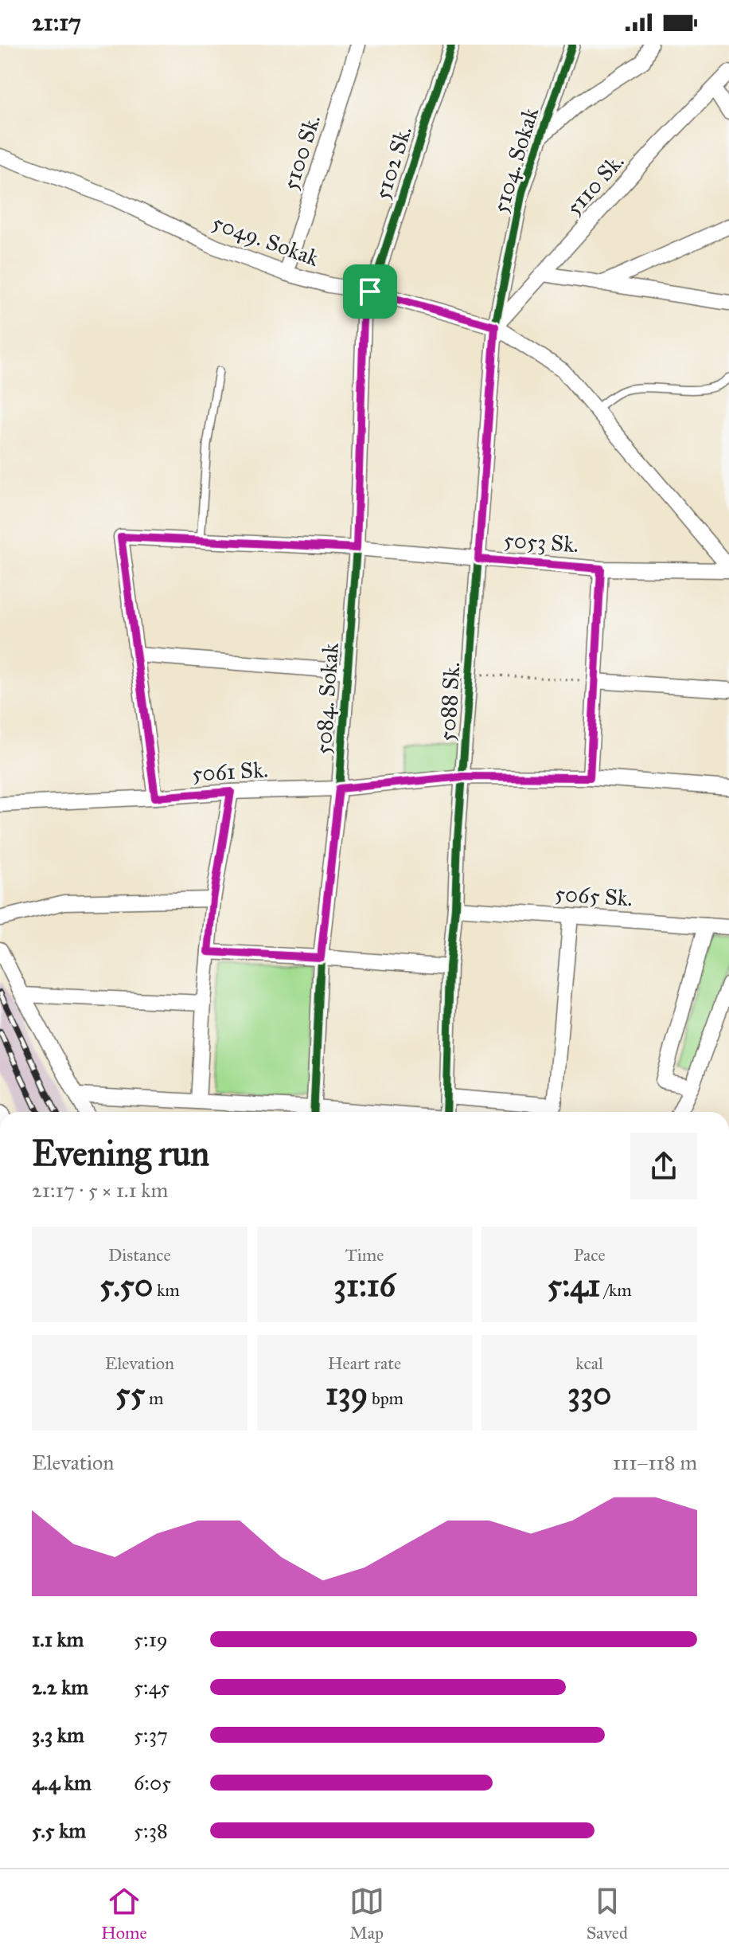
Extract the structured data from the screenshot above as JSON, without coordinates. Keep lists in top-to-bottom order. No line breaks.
{"streets":{"street":["5100 Sk.","5104. Sokak","5102 Sk.","5110 Sk.","5049. Sokak","5053 Sk.","5084. Sokak","5088 Sk.","5061 Sk.","5065 Sk."]},"crossings":[["5100 Sk.","5049. Sokak"],["5104. Sokak","5110 Sk."],["5104. Sokak","5049. Sokak"],["5104. Sokak","5088 Sk."],["5102 Sk.","5049. Sokak"],["5102 Sk.","5084. Sokak"],["5110 Sk.","5049. Sokak"],["5110 Sk.","5088 Sk."],["5049. Sokak","5053 Sk."],["5049. Sokak","5084. Sokak"],["5049. Sokak","5088 Sk."],["5053 Sk.","5084. Sokak"],["5053 Sk.","5088 Sk."],["5084. Sokak","5061 Sk."],["5088 Sk.","5061 Sk."],["5088 Sk.","5065 Sk."]],"page":{"status":"21:17","heading":["Evening run","21:17 · 5 × 1.1 km"],"stats":[["Distance","5.50 km"],["Time","31:16"],["Pace","5:41 /km"],["Elevation","55 m"],["Heart rate","139 bpm"],["kcal","330"]],"chart":["Elevation","111–118 m"],"list":[{"name":"1.1 km","note":"5:19"},{"name":"2.2 km","note":"5:45"},{"name":"3.3 km","note":"5:37"},{"name":"4.4 km","note":"6:05"},{"name":"5.5 km","note":"5:38"}],"tabs":["Home","Map","Saved"]}}
